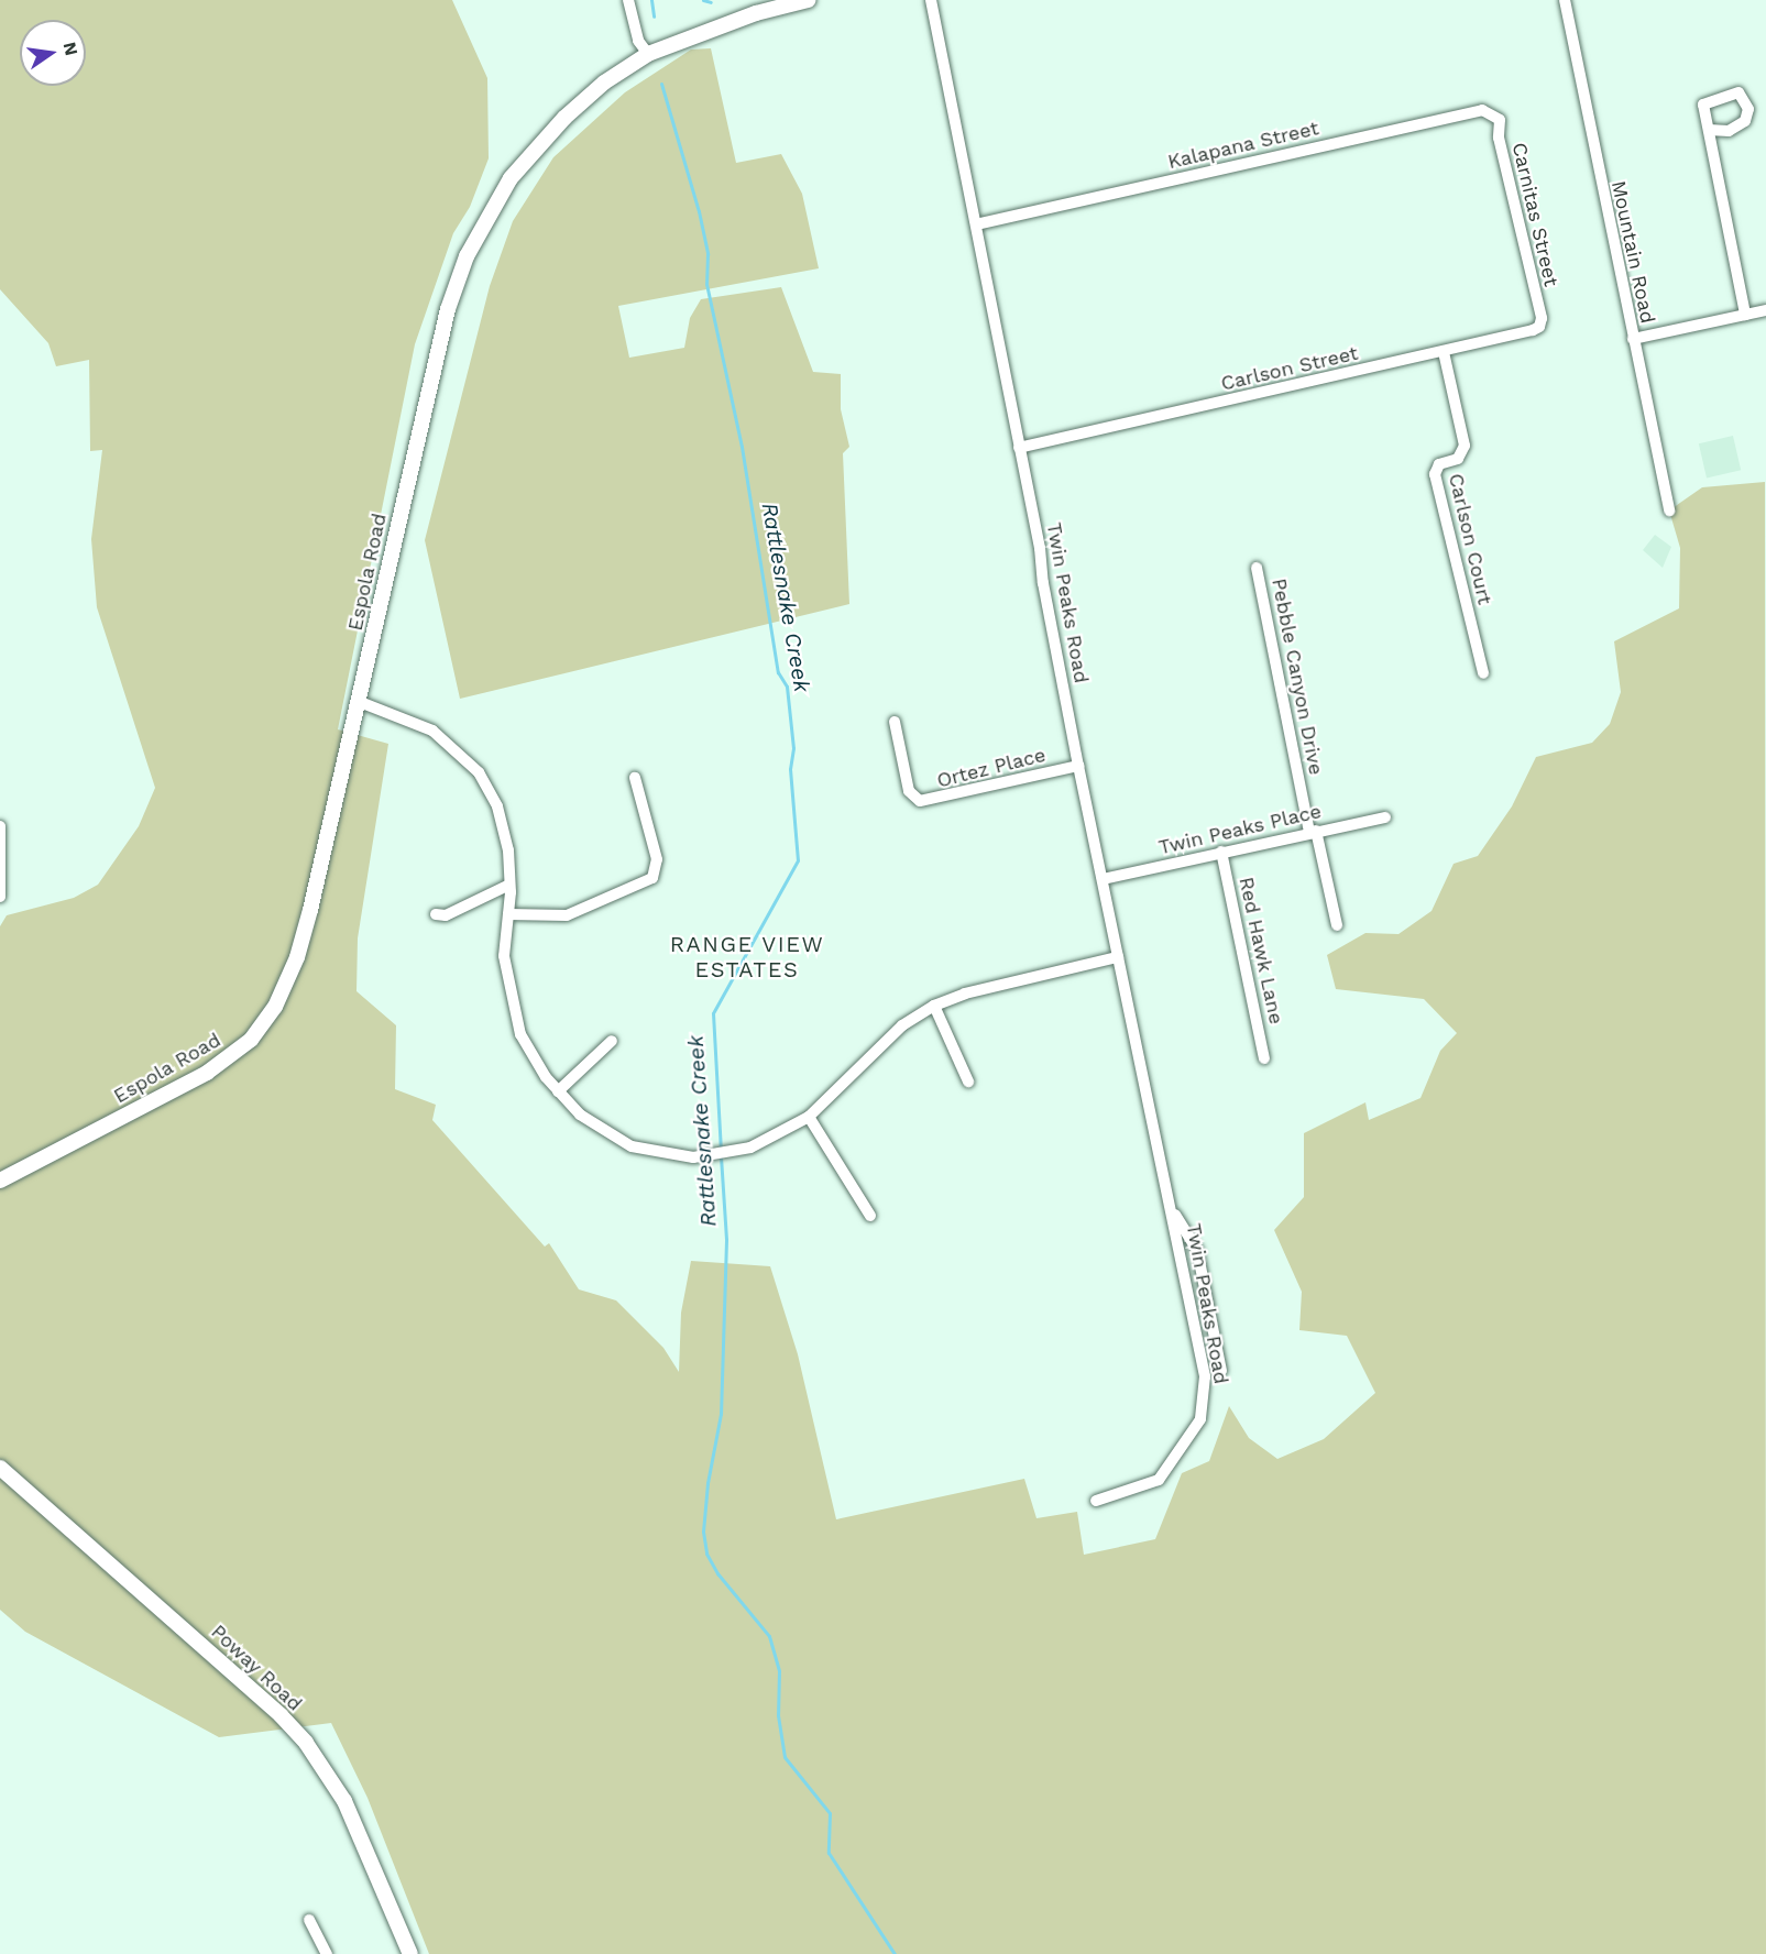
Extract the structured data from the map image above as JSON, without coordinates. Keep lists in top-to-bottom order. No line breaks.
{"streets":{"main road":["Espola Road","Poway Road"],"street":["Kalapana Street","Carnitas Street","Mountain Road","Carlson Street","Carlson Court","Twin Peaks Road","Pebble Canyon Drive","Ortez Place","Twin Peaks Place","Red Hawk Lane"]},"crossings":[["Kalapana Street","Carnitas Street"],["Kalapana Street","Twin Peaks Road"],["Carnitas Street","Carlson Street"],["Carlson Street","Carlson Court"],["Carlson Street","Twin Peaks Road"],["Twin Peaks Road","Ortez Place"],["Twin Peaks Road","Twin Peaks Place"],["Pebble Canyon Drive","Twin Peaks Place"],["Twin Peaks Place","Red Hawk Lane"]],"districts":["RANGE VIEW ESTATES"],"water":["Rattlesnake Creek"],"north":"right"}
